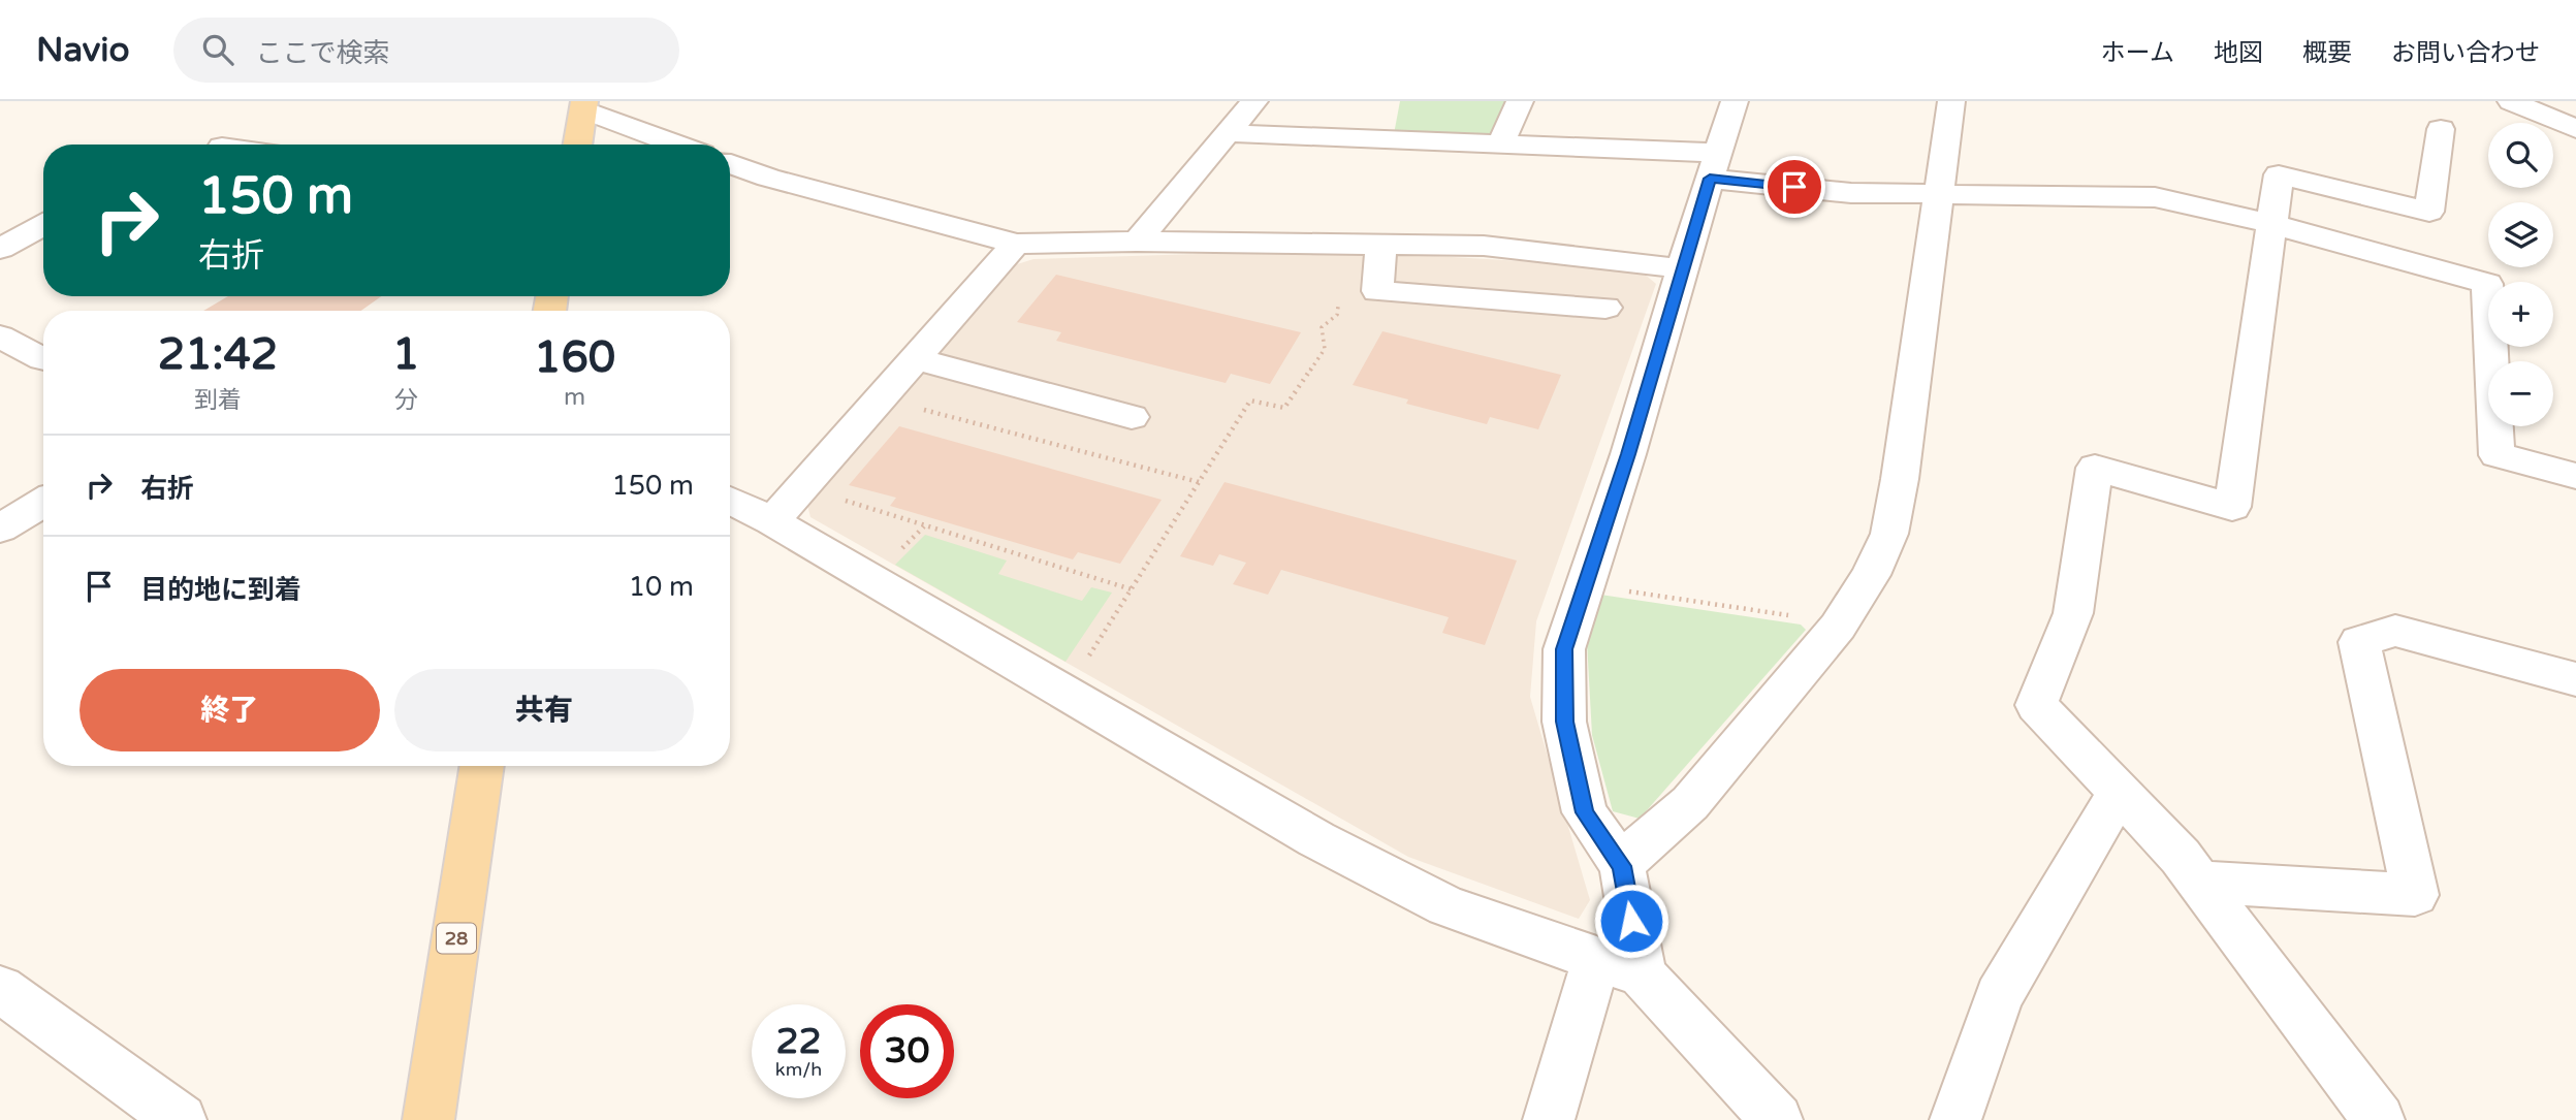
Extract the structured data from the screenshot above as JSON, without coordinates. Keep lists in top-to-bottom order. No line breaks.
{"streets":{"main road":["28"]},"page":{"header":"Navio","search":"ここで検索","nav":["ホーム","地図","概要","お問い合わせ"],"map_buttons":["+","−"],"turn":["150 m","右折"],"eta":["21:42","到着","1","分","160","m"],"list":[{"name":"右折","value":"150 m"},{"name":"目的地に到着","value":"10 m"}],"buttons":["終了","共有"],"speed":"22 km/h","limit":"30"}}
